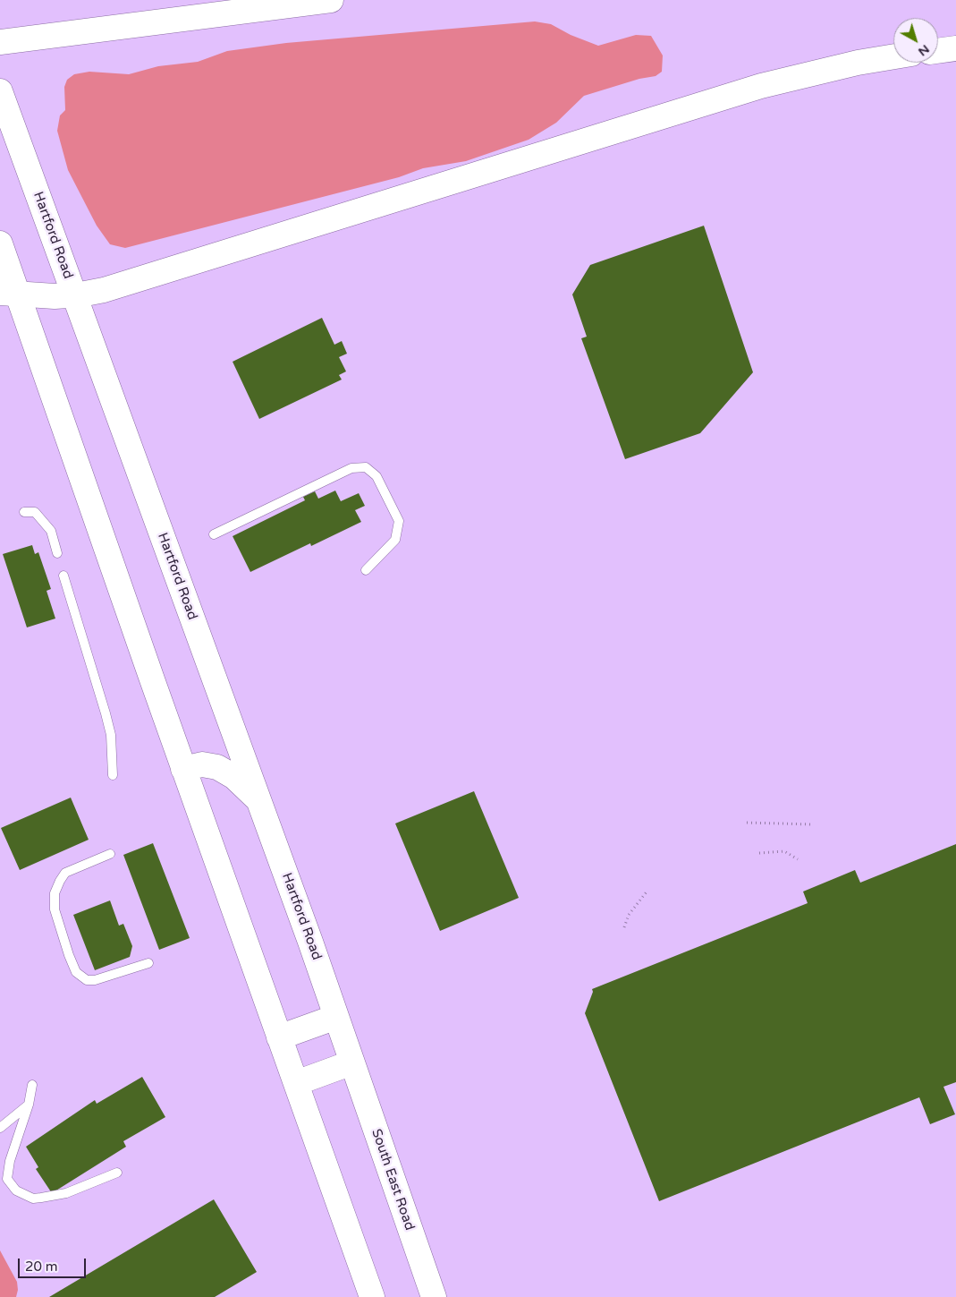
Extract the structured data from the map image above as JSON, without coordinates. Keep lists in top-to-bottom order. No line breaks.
{"streets":{"main road":["Hartford Road","South East Road"]},"crossings":[["Hartford Road","South East Road"]],"scale_bar":"20 m","north":"bottom right"}
